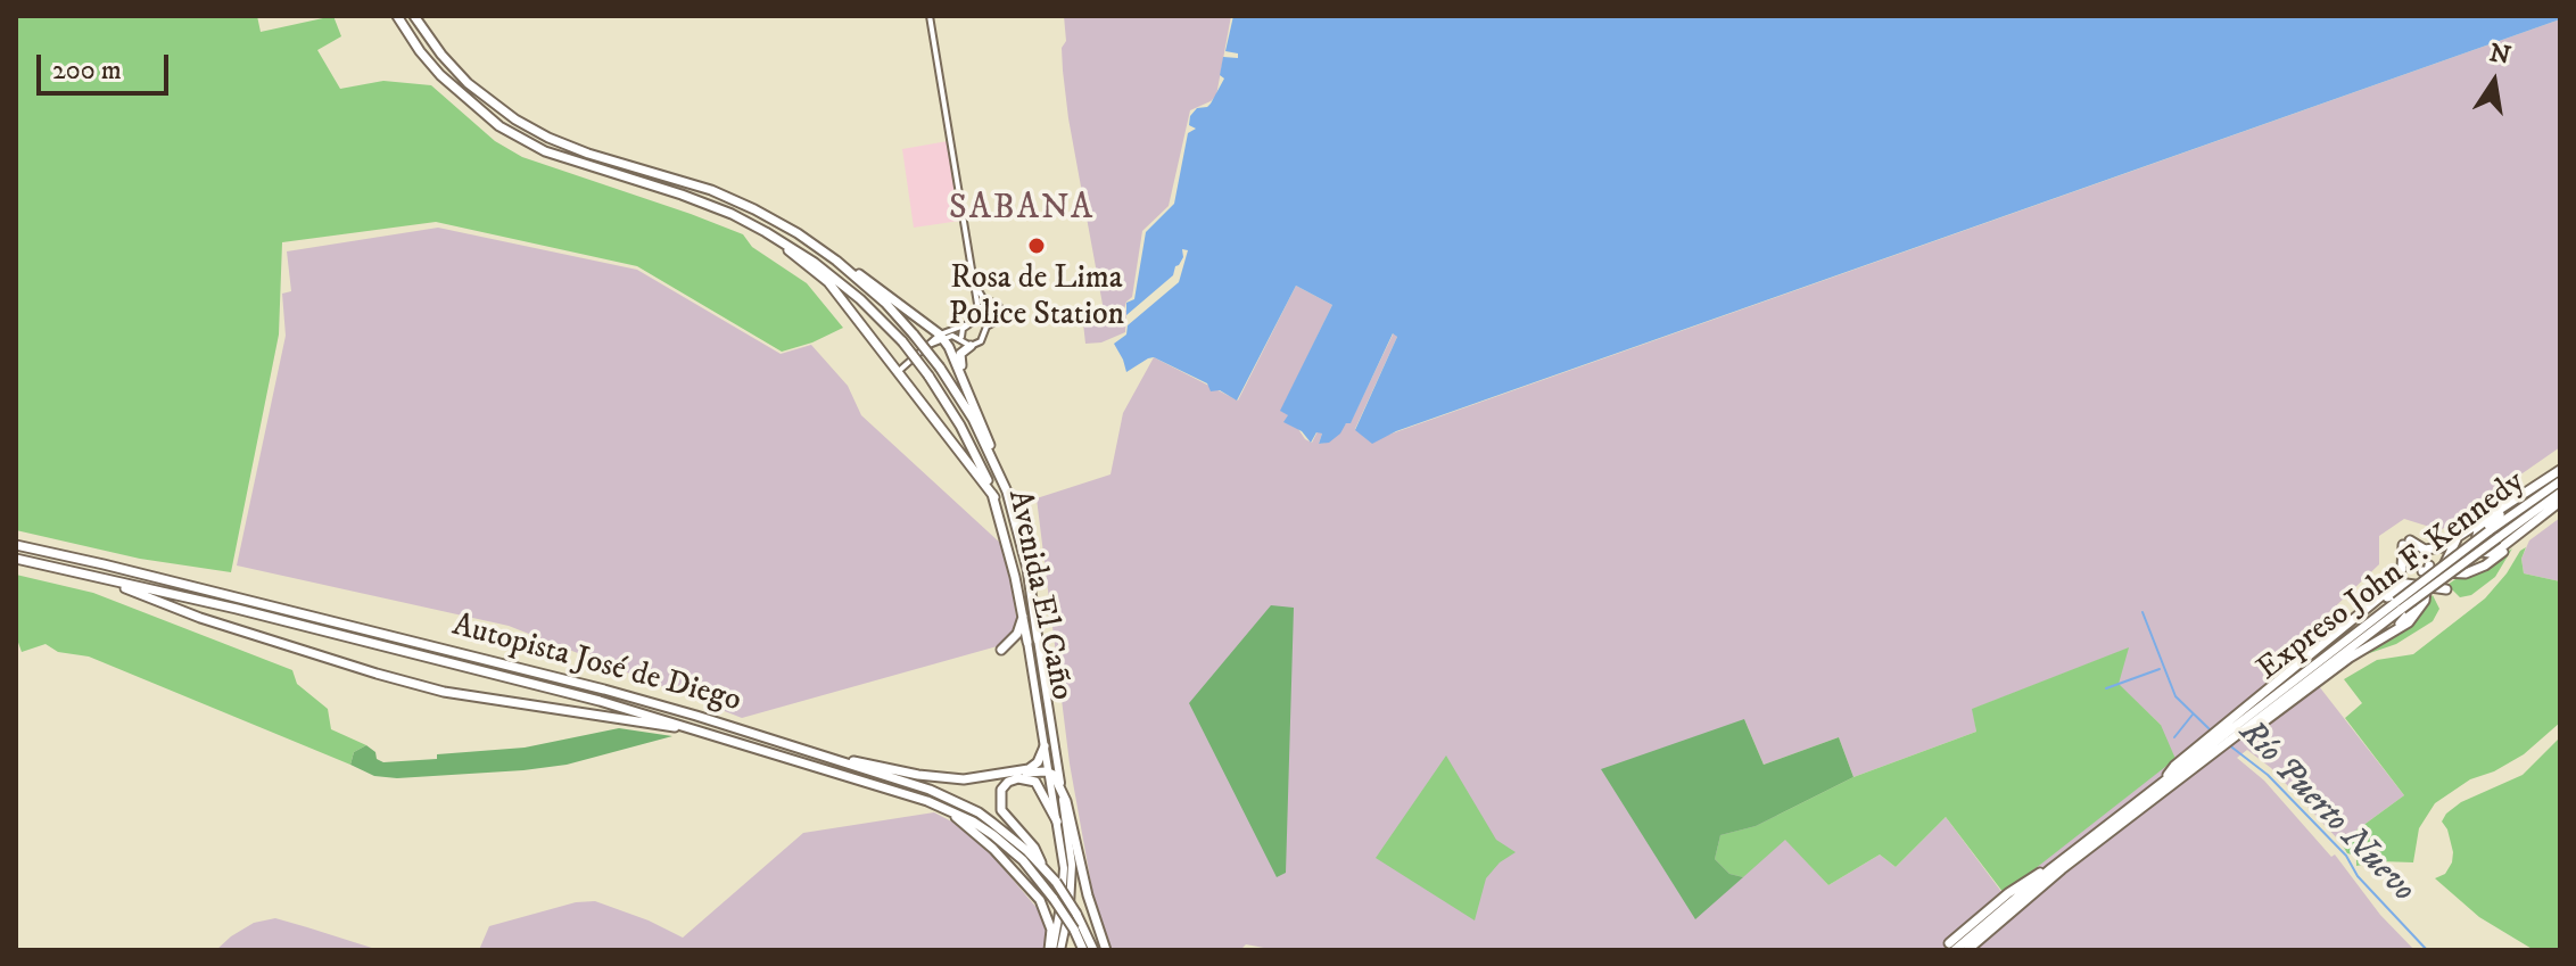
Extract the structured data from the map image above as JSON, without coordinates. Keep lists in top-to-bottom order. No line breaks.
{"streets":{"highway":["Expreso John F. Kennedy","Avenida El Caño","Autopista José de Diego"]},"districts":["SABANA"],"water":["Río Puerto Nuevo"],"places":["Rosa de Lima Police Station"],"scale_bar":"200 m","north":"top"}
